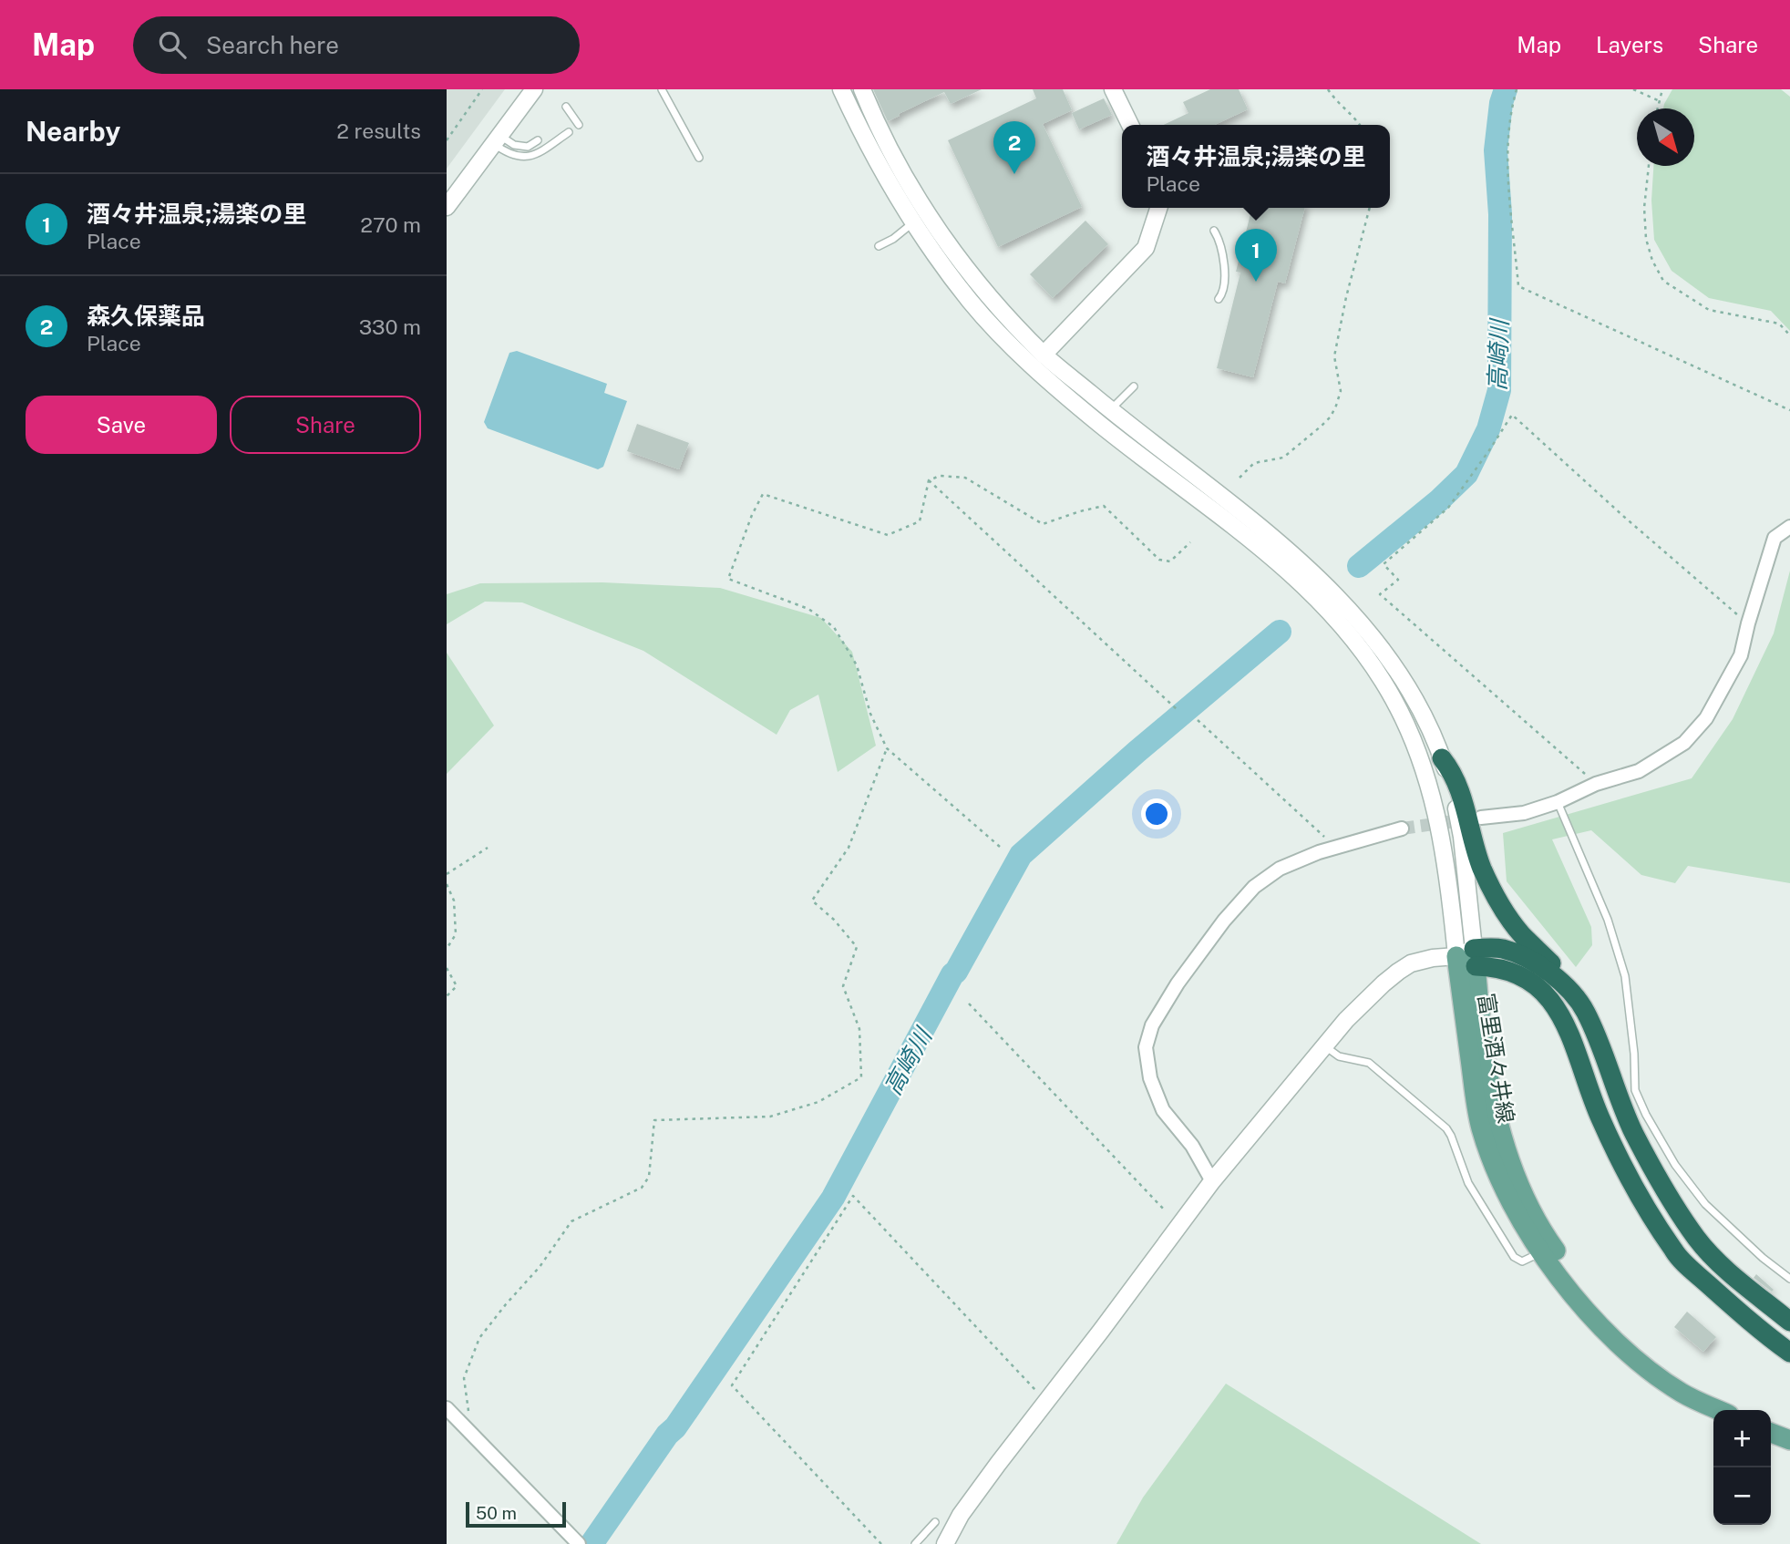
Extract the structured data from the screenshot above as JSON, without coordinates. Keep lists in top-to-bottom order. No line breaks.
{"streets":{"main road":["富里酒々井線"]},"water":["高崎川"],"scale_bar":"50 m","north":"bottom right","page":{"header":"Map","search":"Search here","nav":["Map","Layers","Share"],"heading":["Nearby","2 results"],"pins":["2","1"],"popup":["酒々井温泉;湯楽の里","Place"],"list":[{"mark":"1","name":"酒々井温泉;湯楽の里","note":"Place","value":"270 m"},{"mark":"2","name":"森久保薬品","note":"Place","value":"330 m"}],"buttons":["Save","Share"],"map_buttons":["+","−"],"scale":"50 m"}}
